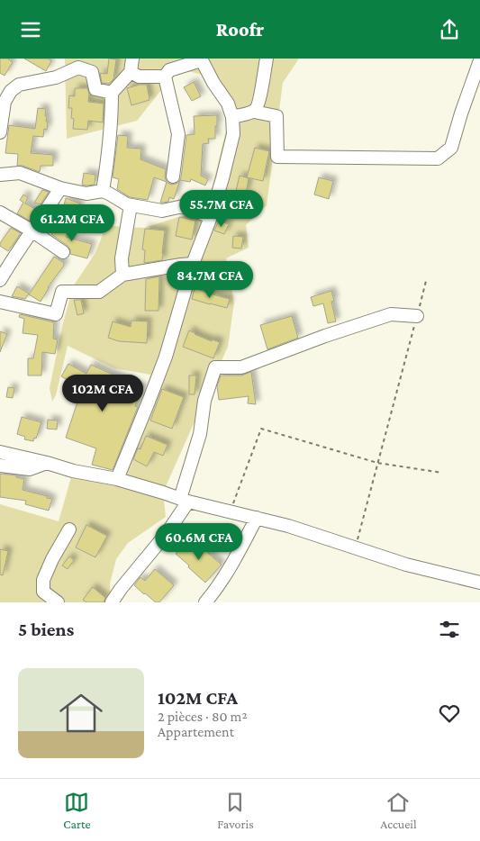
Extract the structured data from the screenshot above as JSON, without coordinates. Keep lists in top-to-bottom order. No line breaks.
{"page":{"header":"Roofr","price":["55.7M CFA","61.2M CFA","84.7M CFA","102M CFA","60.6M CFA"],"heading":"5 biens","list":[{"name":"102M CFA","note":"2 pièces · 80 m² · Appartement"}],"tabs":["Carte","Favoris","Accueil"]}}
